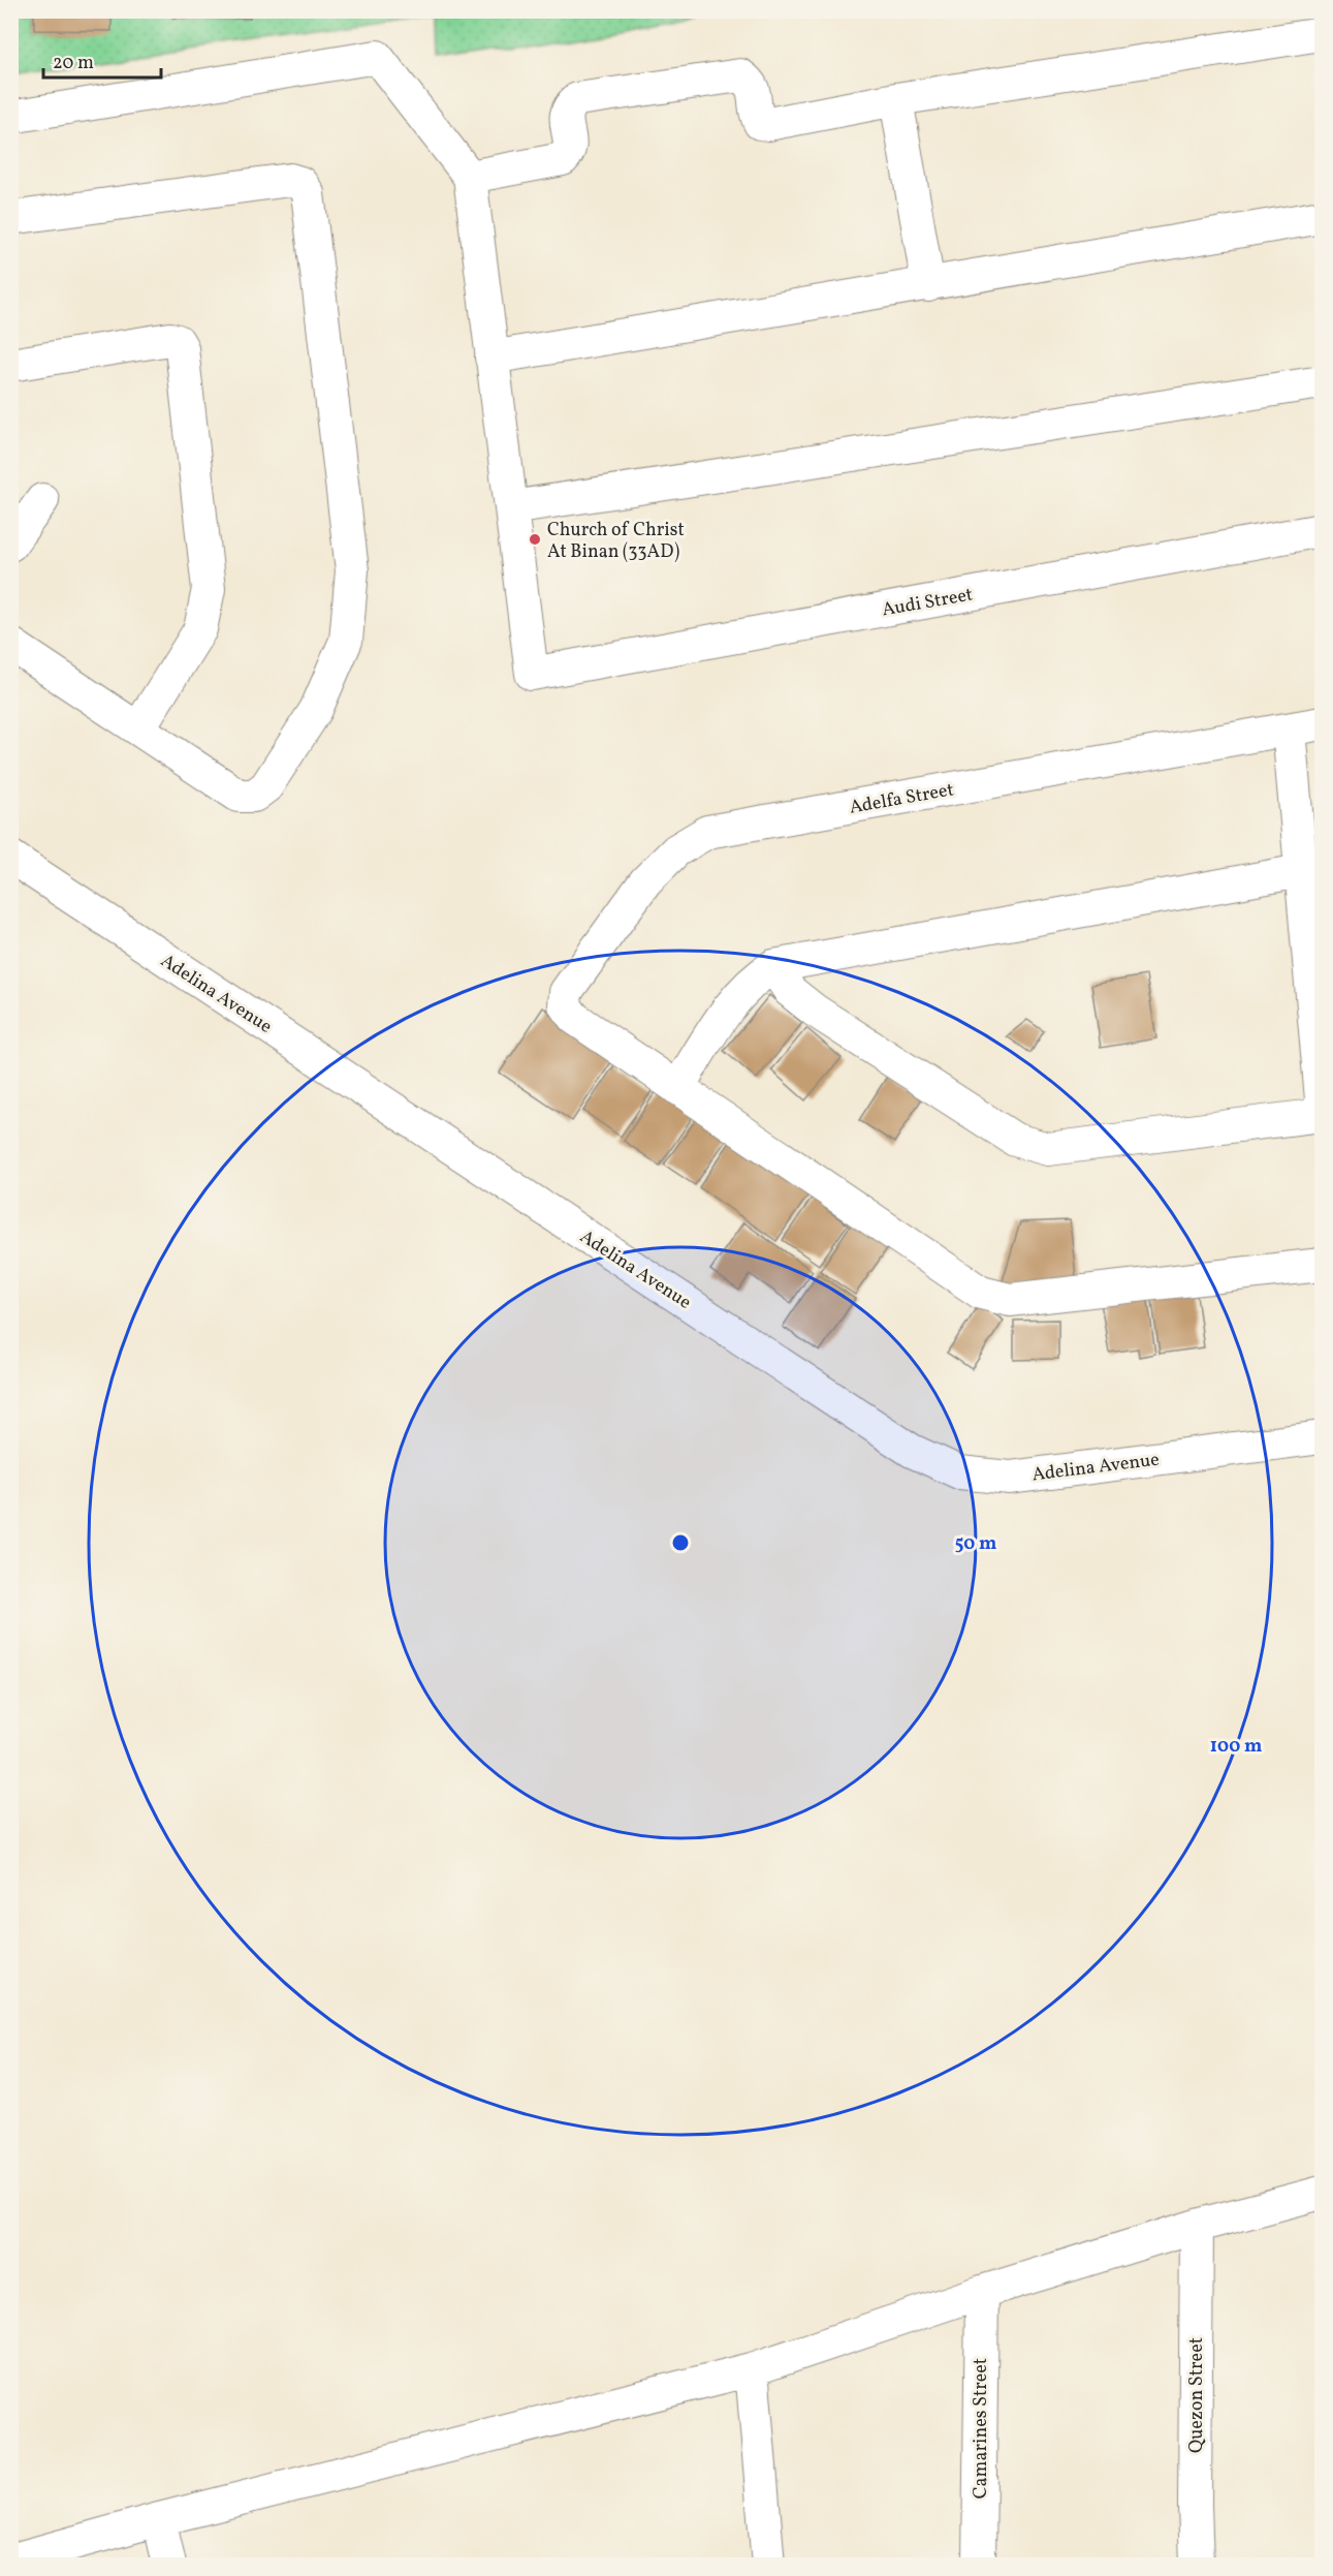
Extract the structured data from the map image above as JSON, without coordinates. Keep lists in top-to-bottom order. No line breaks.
{"streets":{"street":["Audi Street","Adelfa Street","Adelina Avenue","Quezon Street","Camarines Street"]},"places":["Church of Christ At Binan (33AD)"],"scale_bar":"20 m","rings":["50 m","100 m"]}
